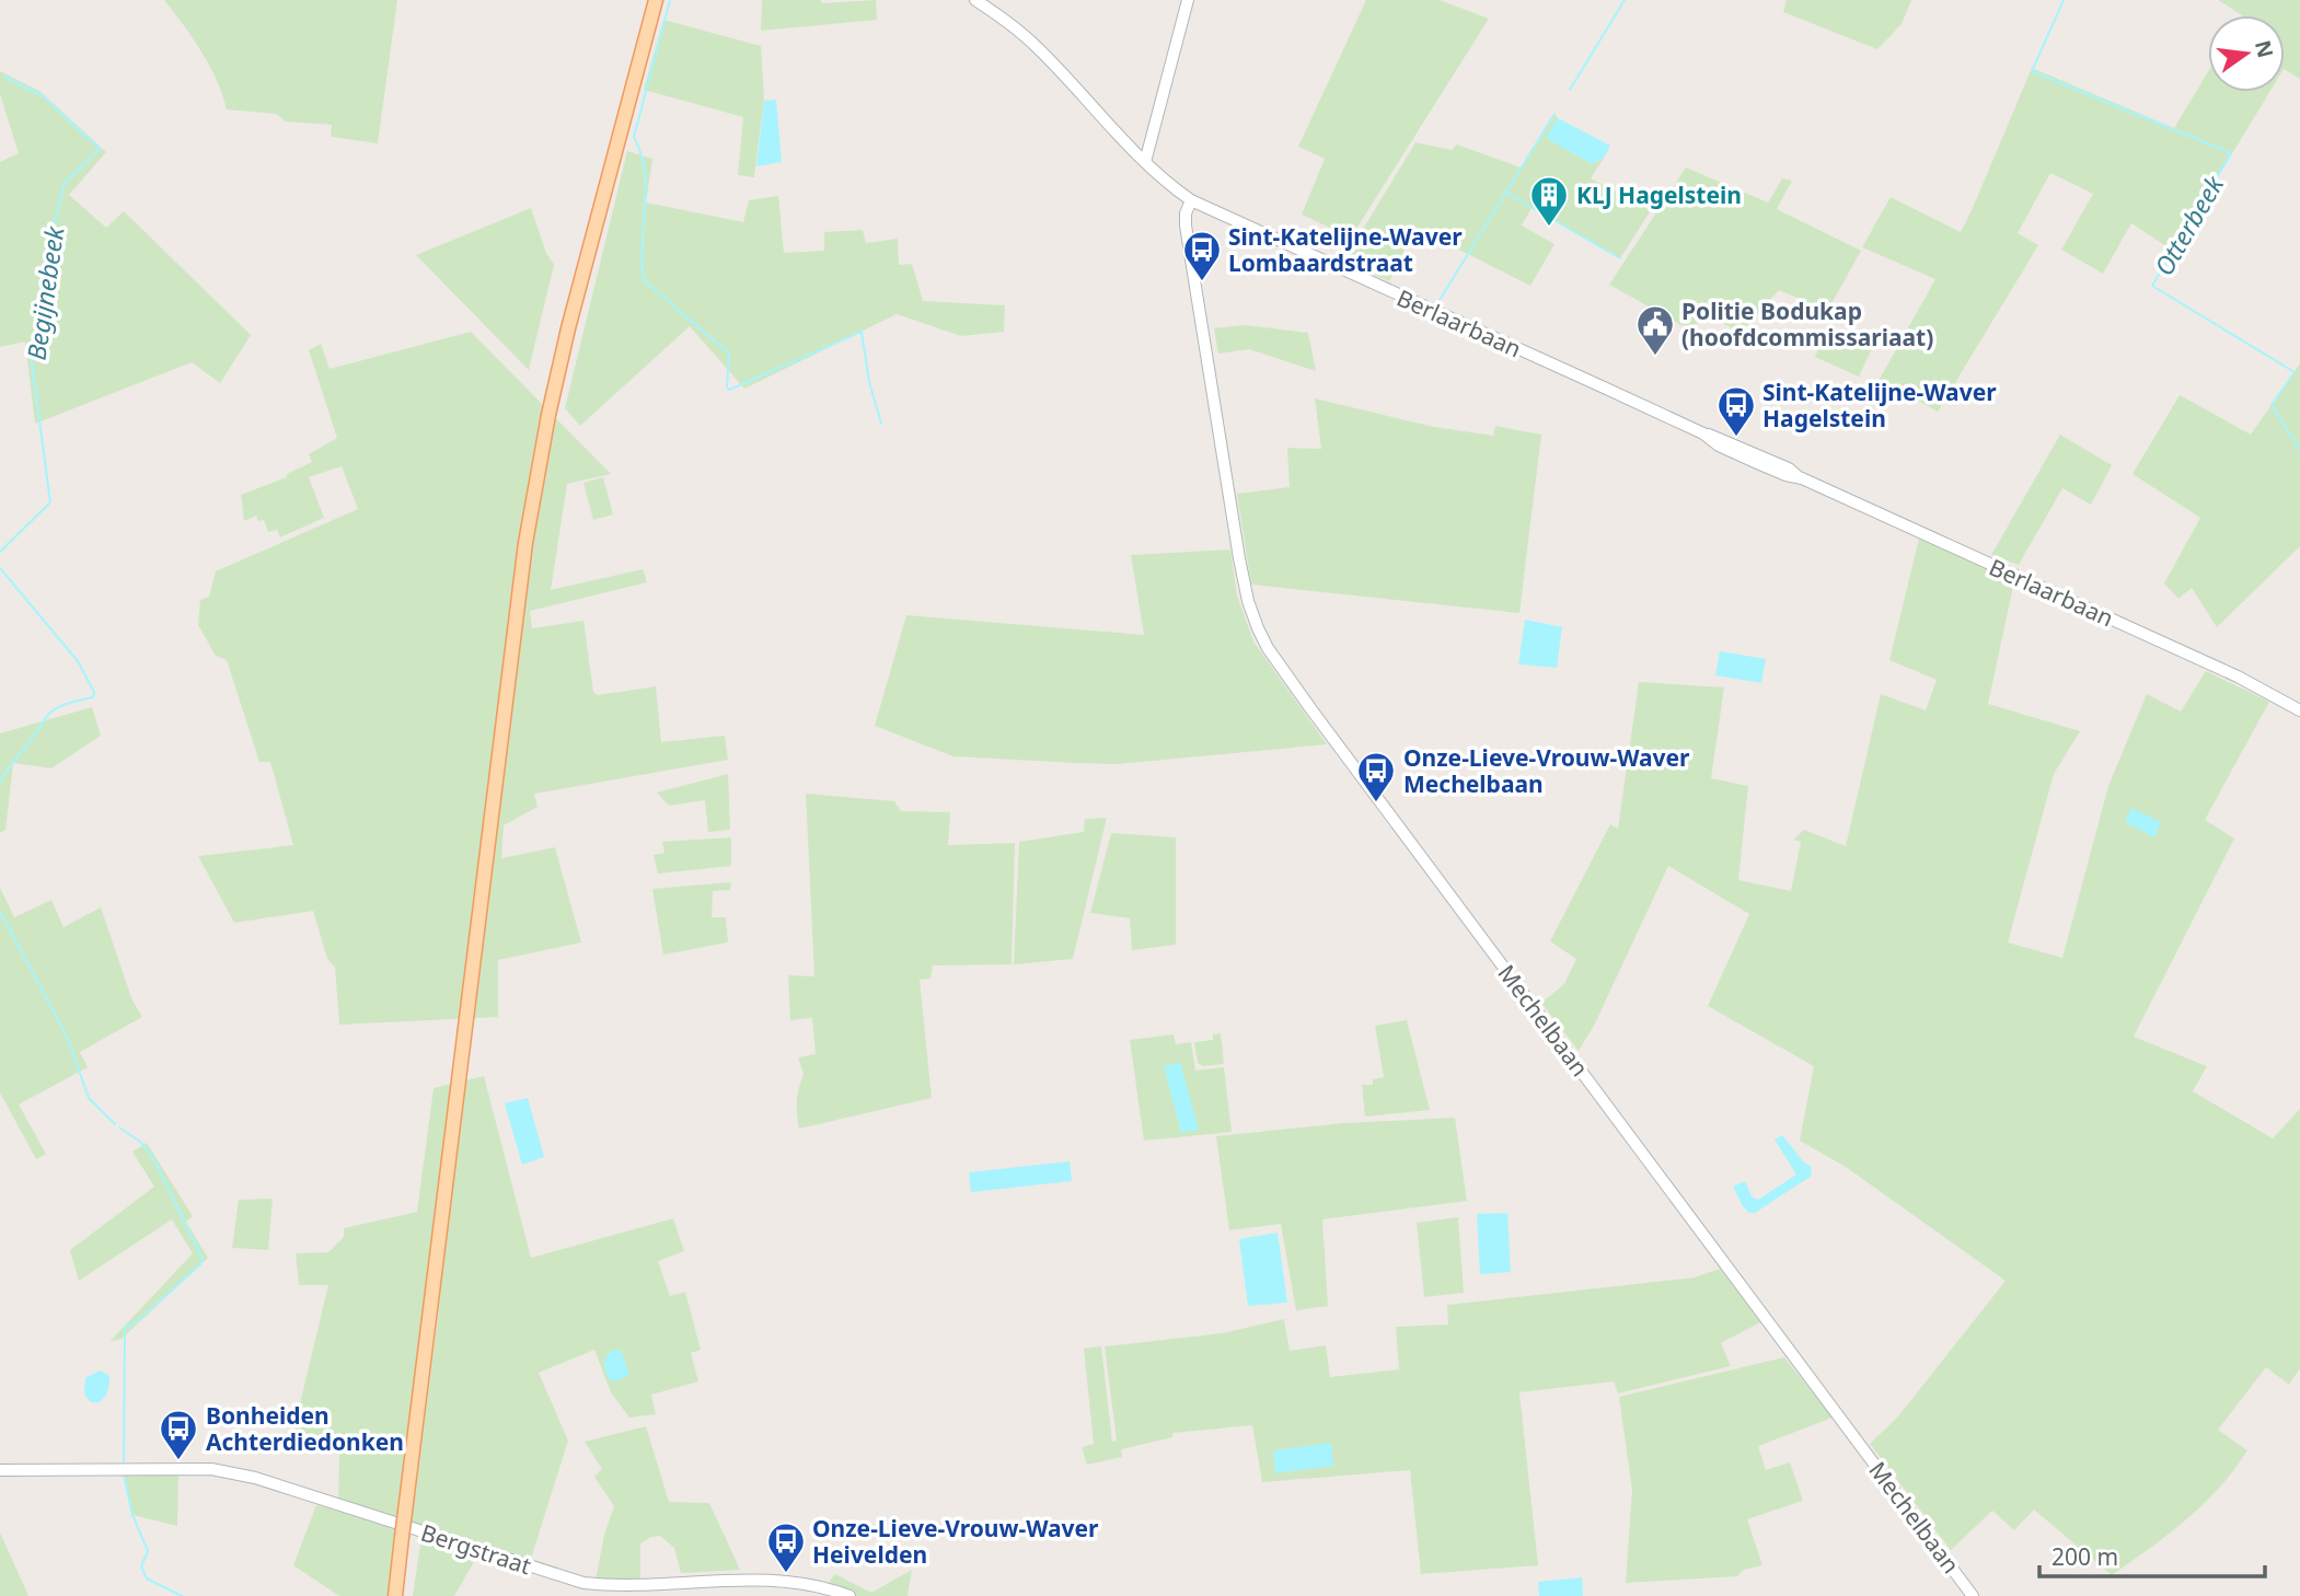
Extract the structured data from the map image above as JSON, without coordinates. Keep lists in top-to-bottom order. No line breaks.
{"streets":{"street":["Berlaarbaan","Mechelbaan","Bergstraat"]},"crossings":[["Berlaarbaan","Mechelbaan"]],"water":["Otterbeek","Begijnebeek"],"places":{"building":["KLJ Hagelstein"],"bus stop":["Sint-Katelijne-Waver Lombaardstraat","Sint-Katelijne-Waver Hagelstein","Onze-Lieve-Vrouw-Waver Mechelbaan","Bonheiden Achterdiedonken","Onze-Lieve-Vrouw-Waver Heivelden"],"public building":["Politie Bodukap (hoofdcommissariaat)"]},"scale_bar":"200 m","north":"right"}
